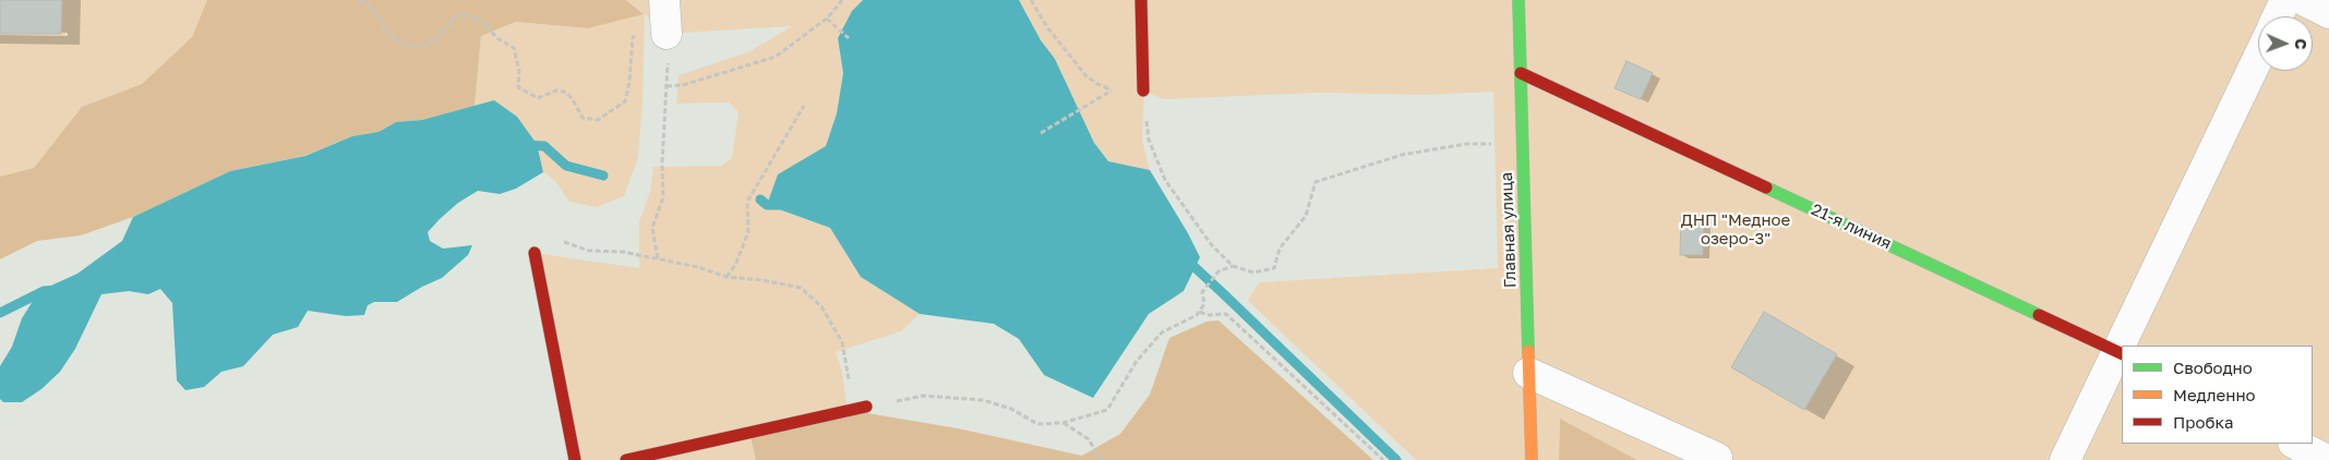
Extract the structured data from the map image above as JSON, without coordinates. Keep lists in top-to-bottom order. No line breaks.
{"streets":{"street":["21-я линия","Главная улица"]},"crossings":[["21-я линия","Главная улица"]],"parks":["ДНП \"Медное озеро-3\""],"legend":["Свободно","Медленно","Пробка"],"north":"right"}
